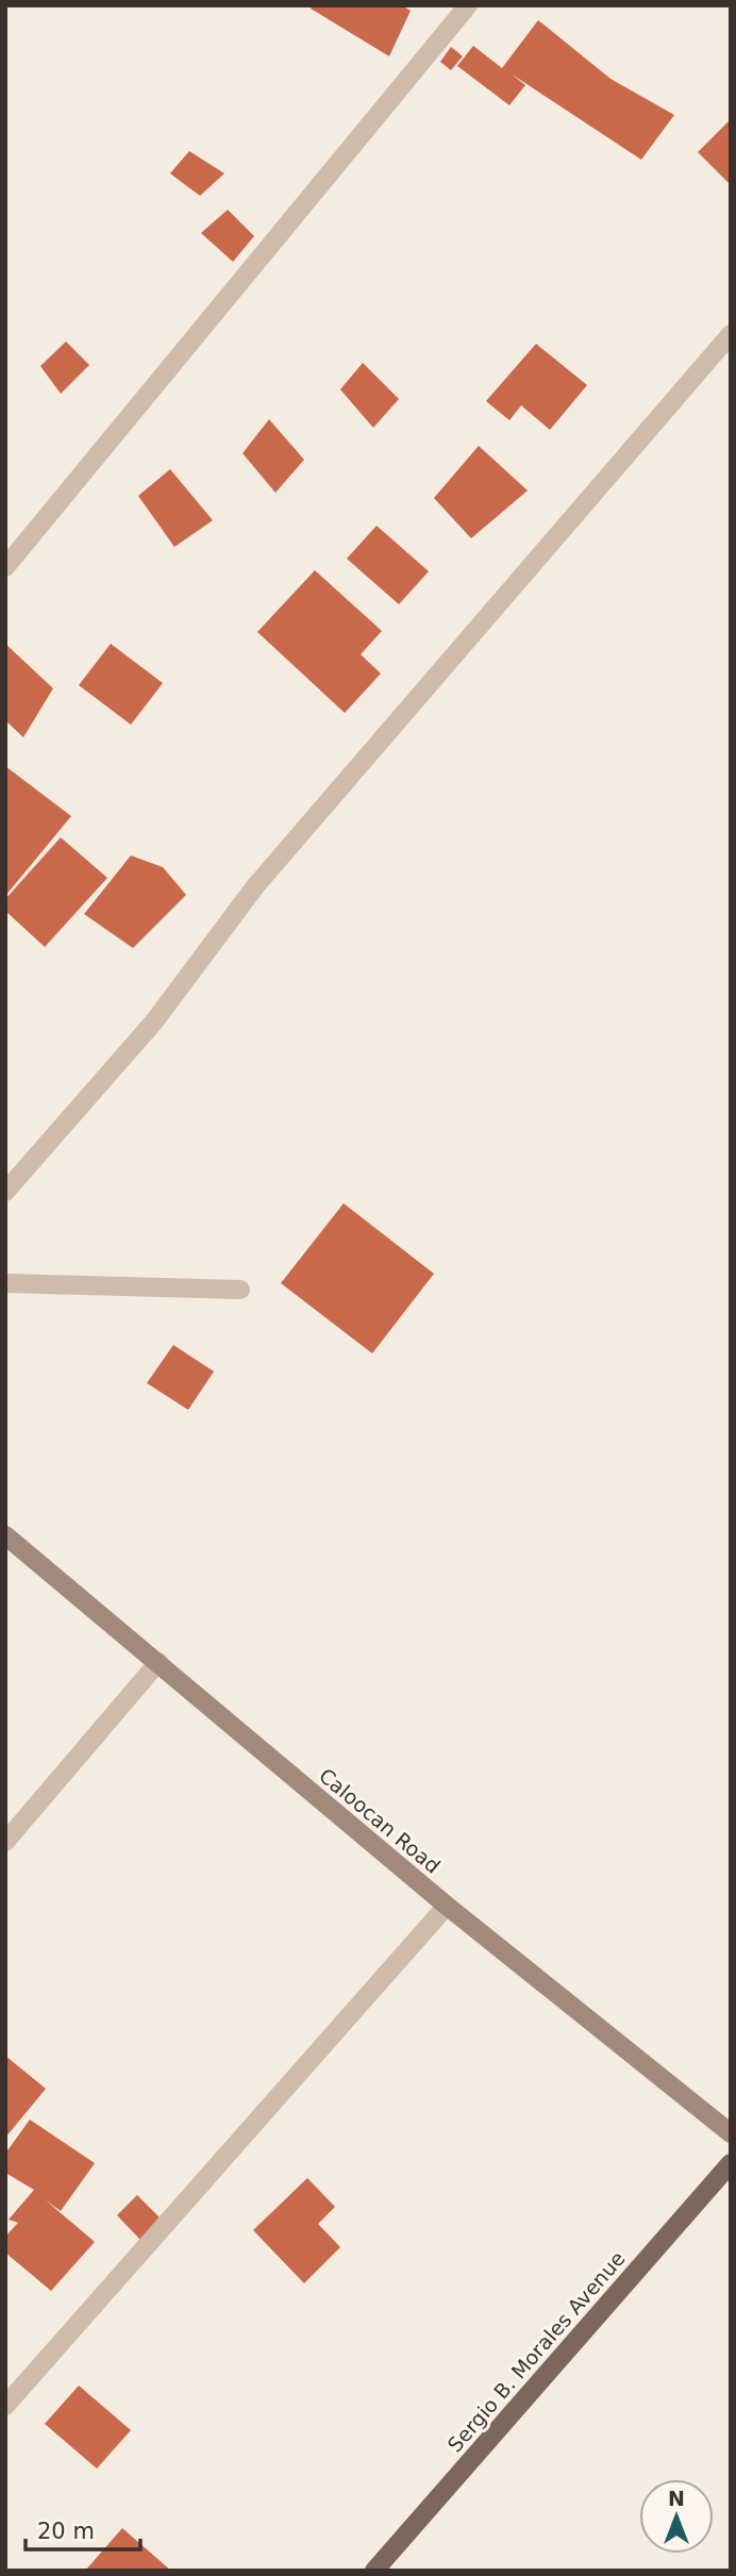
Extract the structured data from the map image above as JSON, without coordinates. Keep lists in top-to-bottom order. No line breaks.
{"streets":{"main road":["Sergio B. Morales Avenue"],"street":["Caloocan Road"]},"scale_bar":"20 m","north":"top"}
